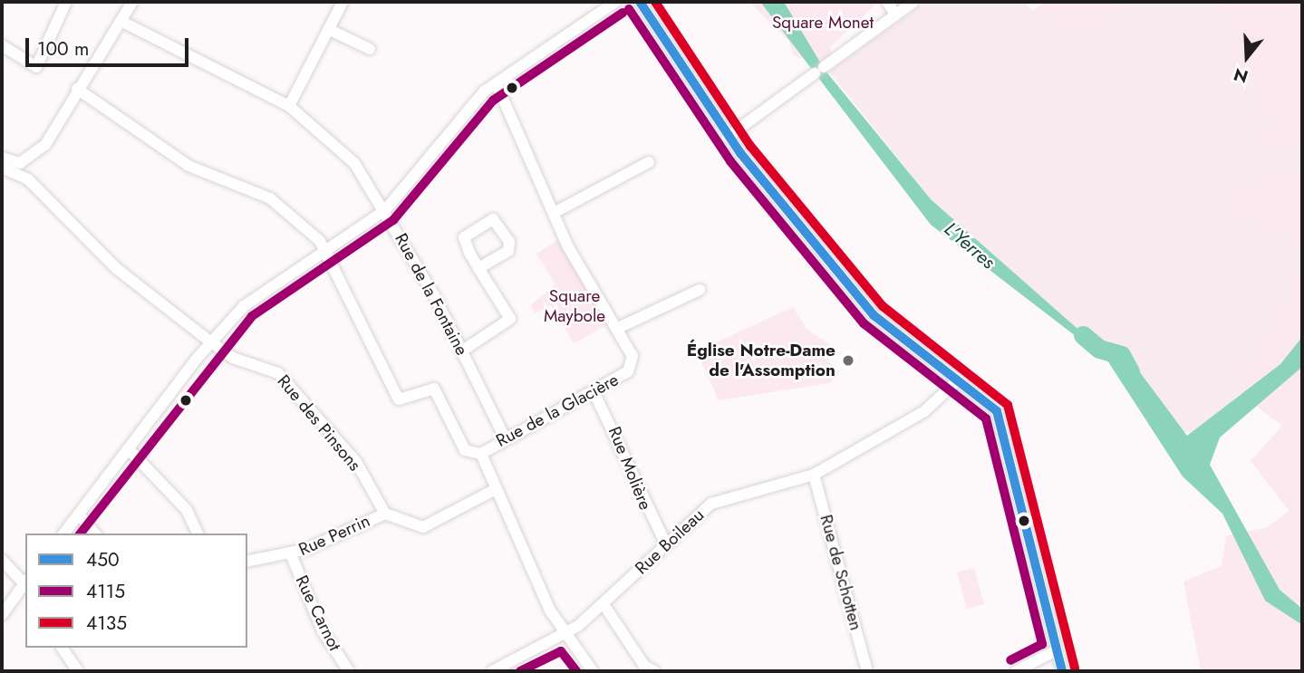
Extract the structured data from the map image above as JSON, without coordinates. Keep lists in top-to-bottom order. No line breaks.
{"streets":{"street":["Rue de la Fontaine","Rue de la Glacière","Rue des Pinsons","Rue Molière","Rue Perrin","Rue Boileau","Rue de Schotten","Rue Carnot"]},"crossings":[["Rue de la Fontaine","Rue de la Glacière"],["Rue de la Glacière","Rue Molière"],["Rue de la Glacière","Rue Boileau"],["Rue des Pinsons","Rue Perrin"],["Rue Molière","Rue Boileau"],["Rue Perrin","Rue Carnot"],["Rue Boileau","Rue de Schotten"]],"water":["L'Yerres"],"parks":["Square Monet","Square Maybole"],"places":["Église Notre-Dame de l'Assomption"],"lines":["transit line 450","transit line 4135","transit line 4115"],"legend":["450","4115","4135"],"scale_bar":"100 m","north":"bottom"}
